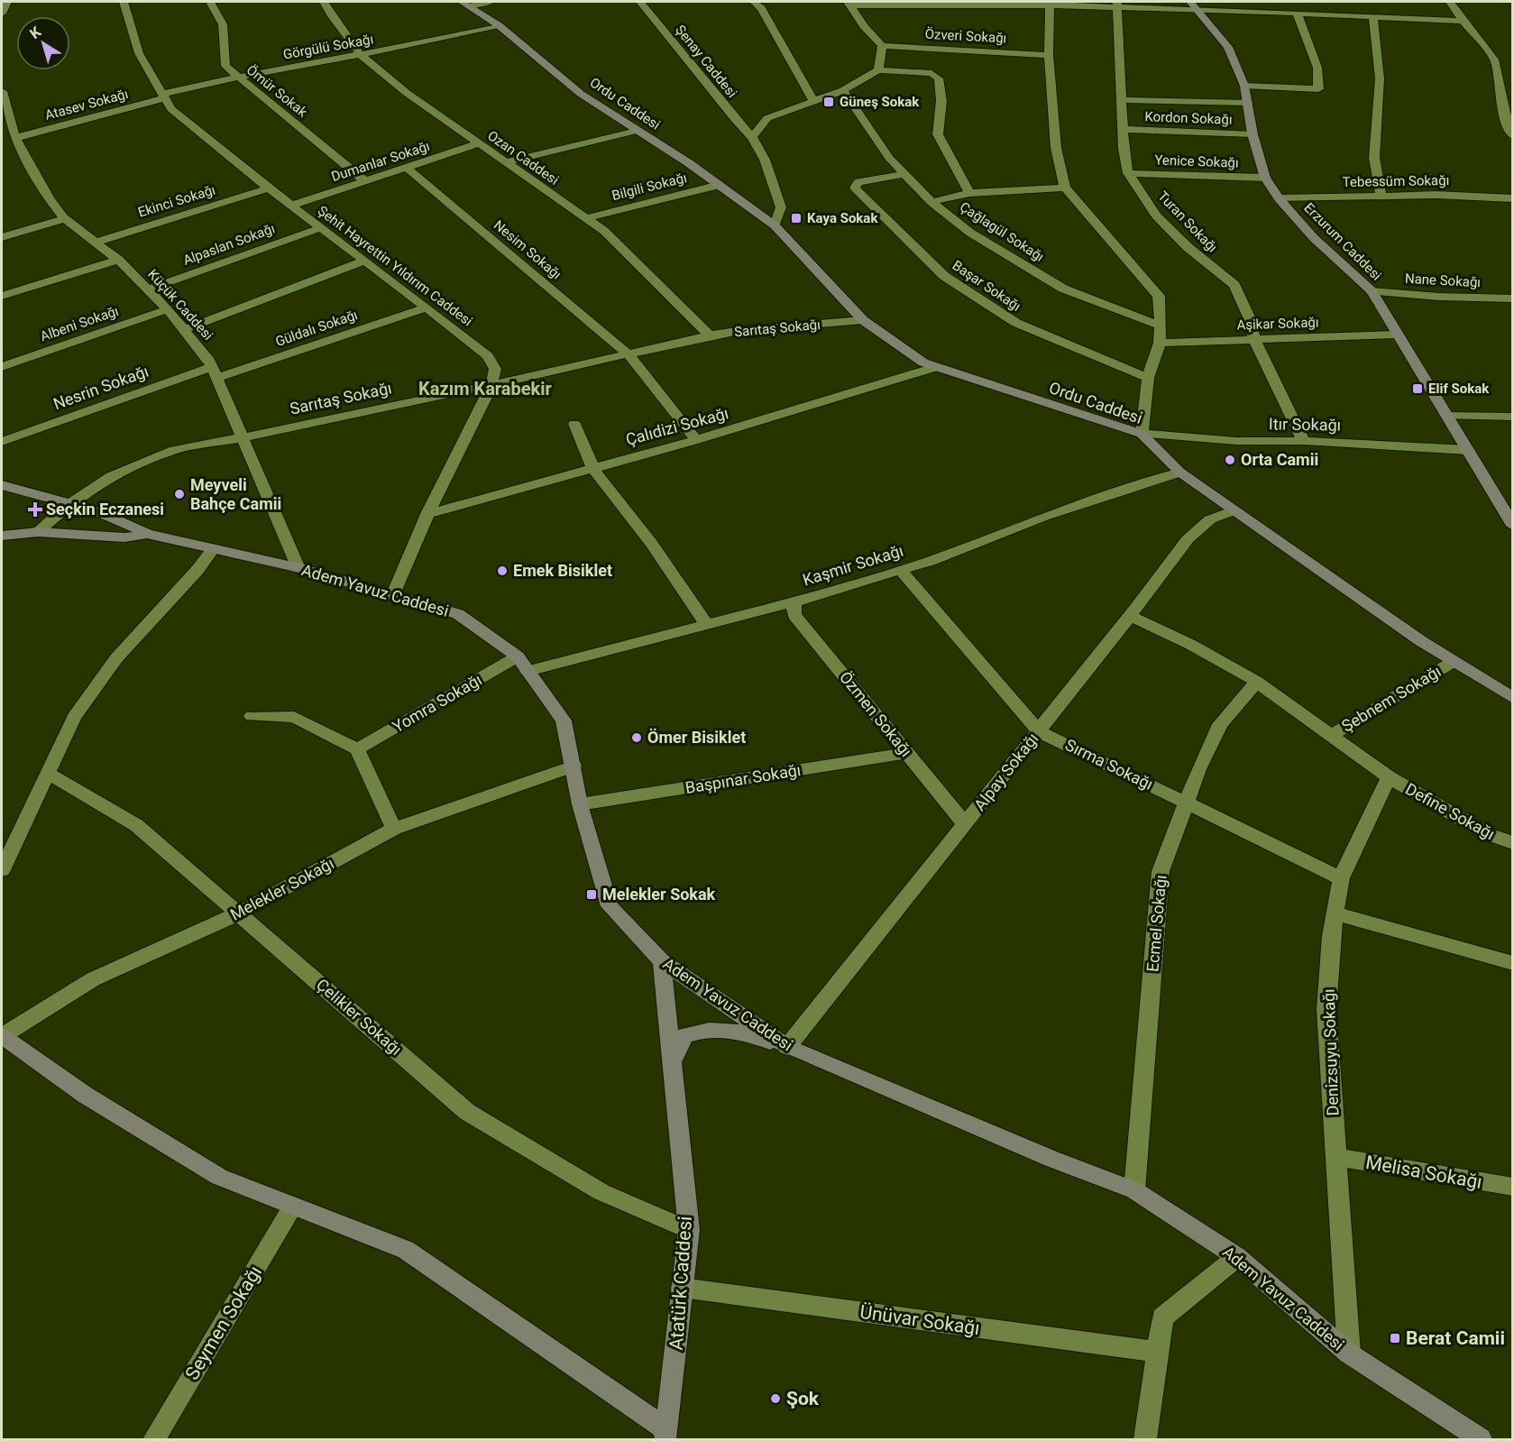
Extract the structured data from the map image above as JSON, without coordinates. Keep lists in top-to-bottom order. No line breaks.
{"streets":{"street":["Özveri Sokağı","Görgülü Sokağı","Şenay Caddesi","Ömür Sokak","Ordu Caddesi","Atasev Sokağı","Kordon Sokağı","Ozan Caddesi","Dumanlar Sokağı","Yenice Sokağı","Tebessüm Sokağı","Bilgili Sokağı","Ekinci Sokağı","Turan Sokağı","Çağlagül Sokağı","Erzurum Caddesi","Alpaslan Sokağı","Nesim Sokağı","Şehit Hayrettin Yıldırım Caddesi","Nane Sokağı","Başar Sokağı","Küçük Caddesi","Albeni Sokağı","Aşikar Sokağı","Güldalı Sokağı","Sarıtaş Sokağı","Nesrin Sokağı","Itır Sokağı","Çalıdizi Sokağı","Kaşmir Sokağı","Adem Yavuz Caddesi","Şebnem Sokağı","Yomra Sokağı","Özmen Sokağı","Sırma Sokağı","Alpay Sokağı","Başpınar Sokağı","Define Sokağı","Melekler Sokağı","Ecmel Sokağı","Çelikler Sokağı","Denizsuyu Sokağı","Melisa Sokağı","Atatürk Caddesi","Ünüvar Sokağı","Seymen Sokağı"]},"crossings":[["Görgülü Sokağı","Ömür Sokak"],["Görgülü Sokağı","Ordu Caddesi"],["Görgülü Sokağı","Atasev Sokağı"],["Görgülü Sokağı","Ozan Caddesi"],["Görgülü Sokağı","Şehit Hayrettin Yıldırım Caddesi"],["Ömür Sokak","Dumanlar Sokağı"],["Ordu Caddesi","Bilgili Sokağı"],["Ordu Caddesi","Sarıtaş Sokağı"],["Ordu Caddesi","Itır Sokağı"],["Ordu Caddesi","Çalıdizi Sokağı"],["Ordu Caddesi","Kaşmir Sokağı"],["Ordu Caddesi","Şebnem Sokağı"],["Ordu Caddesi","Alpay Sokağı"],["Atasev Sokağı","Şehit Hayrettin Yıldırım Caddesi"],["Atasev Sokağı","Küçük Caddesi"],["Kordon Sokağı","Turan Sokağı"],["Kordon Sokağı","Erzurum Caddesi"],["Ozan Caddesi","Dumanlar Sokağı"],["Ozan Caddesi","Bilgili Sokağı"],["Ozan Caddesi","Sarıtaş Sokağı"],["Dumanlar Sokağı","Nesim Sokağı"],["Dumanlar Sokağı","Şehit Hayrettin Yıldırım Caddesi"],["Yenice Sokağı","Turan Sokağı"],["Yenice Sokağı","Erzurum Caddesi"],["Tebessüm Sokağı","Erzurum Caddesi"],["Ekinci Sokağı","Şehit Hayrettin Yıldırım Caddesi"],["Ekinci Sokağı","Küçük Caddesi"],["Turan Sokağı","Aşikar Sokağı"],["Turan Sokağı","Itır Sokağı"],["Çağlagül Sokağı","Başar Sokağı"],["Erzurum Caddesi","Nane Sokağı"],["Erzurum Caddesi","Aşikar Sokağı"],["Erzurum Caddesi","Itır Sokağı"],["Alpaslan Sokağı","Şehit Hayrettin Yıldırım Caddesi"],["Alpaslan Sokağı","Küçük Caddesi"],["Nesim Sokağı","Sarıtaş Sokağı"],["Şehit Hayrettin Yıldırım Caddesi","Güldalı Sokağı"],["Şehit Hayrettin Yıldırım Caddesi","Sarıtaş Sokağı"],["Küçük Caddesi","Albeni Sokağı"],["Küçük Caddesi","Güldalı Sokağı"],["Küçük Caddesi","Sarıtaş Sokağı"],["Küçük Caddesi","Nesrin Sokağı"],["Küçük Caddesi","Adem Yavuz Caddesi"],["Güldalı Sokağı","Nesrin Sokağı"],["Sarıtaş Sokağı","Adem Yavuz Caddesi"],["Kaşmir Sokağı","Adem Yavuz Caddesi"],["Kaşmir Sokağı","Özmen Sokağı"],["Kaşmir Sokağı","Sırma Sokağı"],["Adem Yavuz Caddesi","Yomra Sokağı"],["Adem Yavuz Caddesi","Alpay Sokağı"],["Adem Yavuz Caddesi","Başpınar Sokağı"],["Adem Yavuz Caddesi","Melekler Sokağı"],["Adem Yavuz Caddesi","Ecmel Sokağı"],["Adem Yavuz Caddesi","Denizsuyu Sokağı"],["Adem Yavuz Caddesi","Atatürk Caddesi"],["Özmen Sokağı","Alpay Sokağı"],["Özmen Sokağı","Başpınar Sokağı"],["Sırma Sokağı","Alpay Sokağı"],["Sırma Sokağı","Ecmel Sokağı"],["Sırma Sokağı","Denizsuyu Sokağı"],["Define Sokağı","Denizsuyu Sokağı"],["Melekler Sokağı","Çelikler Sokağı"],["Çelikler Sokağı","Atatürk Caddesi"],["Denizsuyu Sokağı","Melisa Sokağı"],["Atatürk Caddesi","Ünüvar Sokağı"]],"districts":["Kazım Karabekir"],"places":{"transit":["Güneş Sokak","Kaya Sokak","Elif Sokak","Melekler Sokak","Berat Camii"],"other":["Orta Camii","Meyveli Bahçe Camii","Emek Bisiklet","Ömer Bisiklet","Şok"],"health":["Seçkin Eczanesi"]},"north":"top left"}
